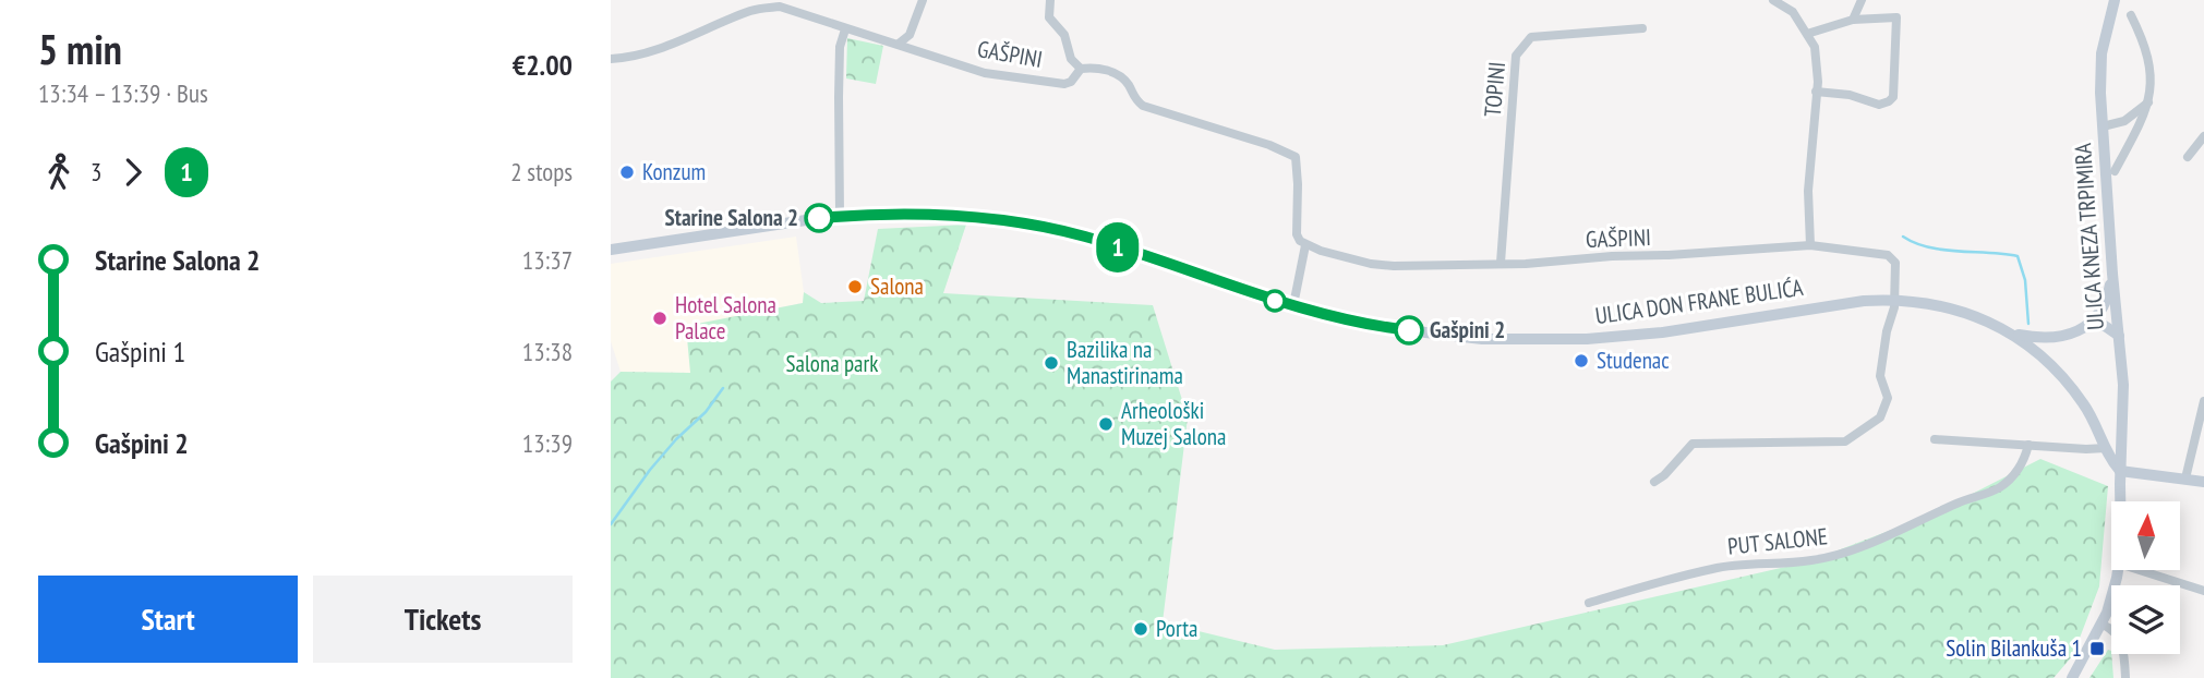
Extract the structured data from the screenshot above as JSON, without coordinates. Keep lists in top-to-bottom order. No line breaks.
{"streets":{"street":["GAŠPINI","TOPINI","ULICA KNEZA TRPIMIRA","ULICA DON FRANE BULIĆA","PUT SALONE"]},"crossings":[["GAŠPINI","TOPINI"],["GAŠPINI","ULICA DON FRANE BULIĆA"],["ULICA KNEZA TRPIMIRA","ULICA DON FRANE BULIĆA"]],"parks":["Salona park"],"places":{"other":["Konzum","Starine Salona 2","Salona","Hotel Salona Palace","Gašpini 2","Studenac","Bazilika na Manastirinama","Arheološki Muzej Salona","Porta"],"transit":["Solin Bilankuša 1"]},"lines":["bus line 1"],"north":"top","page":{"heading":["5 min","13:34 – 13:39 · Bus","€2.00"],"on_map":"1","legs":["3","1","2 stops"],"list":[{"name":"Starine Salona 2","value":"13:37"},{"name":"Gašpini 1","value":"13:38"},{"name":"Gašpini 2","value":"13:39"}],"buttons":["Start","Tickets"]}}
